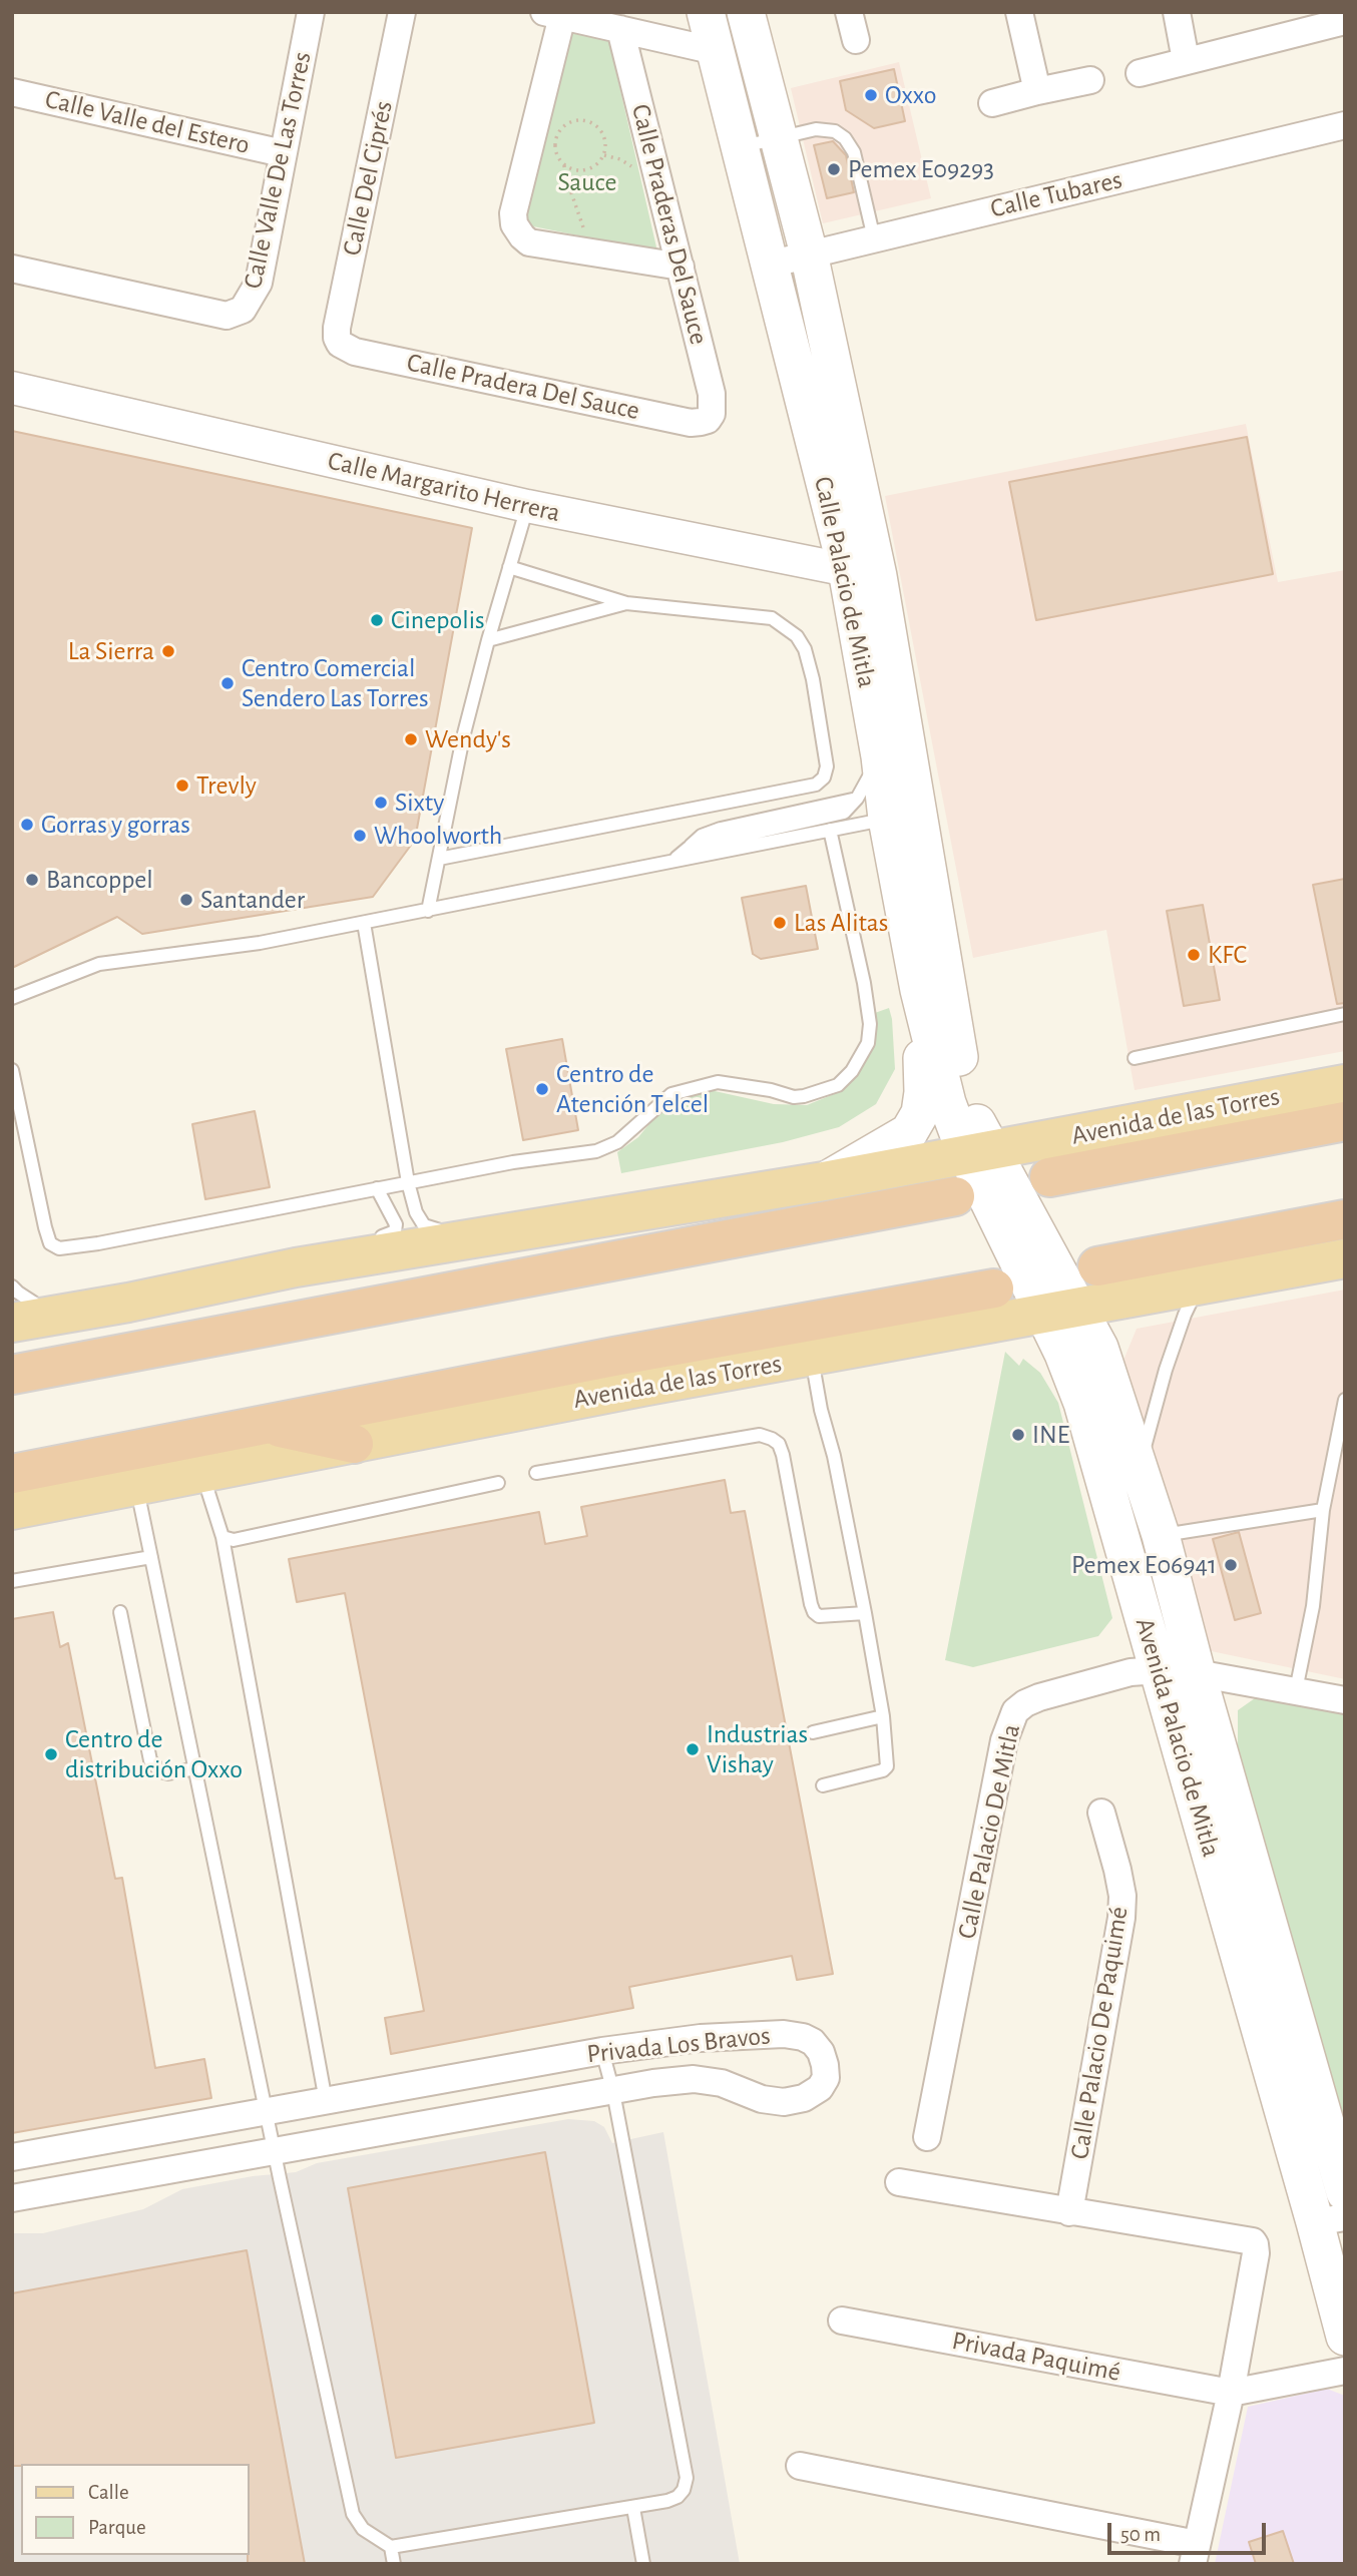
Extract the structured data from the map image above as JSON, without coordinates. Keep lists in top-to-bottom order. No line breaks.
{"streets":{"highway":["Avenida de las Torres"],"main road":["Calle Palacio de Mitla","Avenida Palacio de Mitla"],"street":["Calle Valle del Estero","Calle Valle De Las Torres","Calle Del Ciprés","Calle Tubares","Calle Praderas Del Sauce","Calle Pradera Del Sauce","Calle Margarito Herrera","Calle Palacio De Mitla","Calle Palacio De Paquimé","Privada Los Bravos","Privada Paquimé"]},"crossings":[["Calle Valle del Estero","Calle Valle De Las Torres"],["Calle Del Ciprés","Calle Pradera Del Sauce"],["Calle Tubares","Calle Palacio de Mitla"],["Calle Praderas Del Sauce","Calle Pradera Del Sauce"],["Calle Margarito Herrera","Calle Palacio de Mitla"],["Calle Palacio de Mitla","Avenida de las Torres"],["Calle Palacio de Mitla","Avenida Palacio de Mitla"],["Avenida de las Torres","Avenida Palacio de Mitla"],["Avenida Palacio de Mitla","Calle Palacio De Mitla"]],"parks":["Sauce"],"places":["Oxxo","Pemex E09293","Cinepolis","La Sierra","Centro Comercial Sendero Las Torres","Wendy's","Trevly","Sixty","Gorras y gorras","Whoolworth","Bancoppel","Santander","Las Alitas","KFC","Centro de Atención Telcel","INE","Pemex E06941","Industrias Vishay","Centro de distribución Oxxo"],"legend":["Calle","Parque"],"scale_bar":"50 m"}
